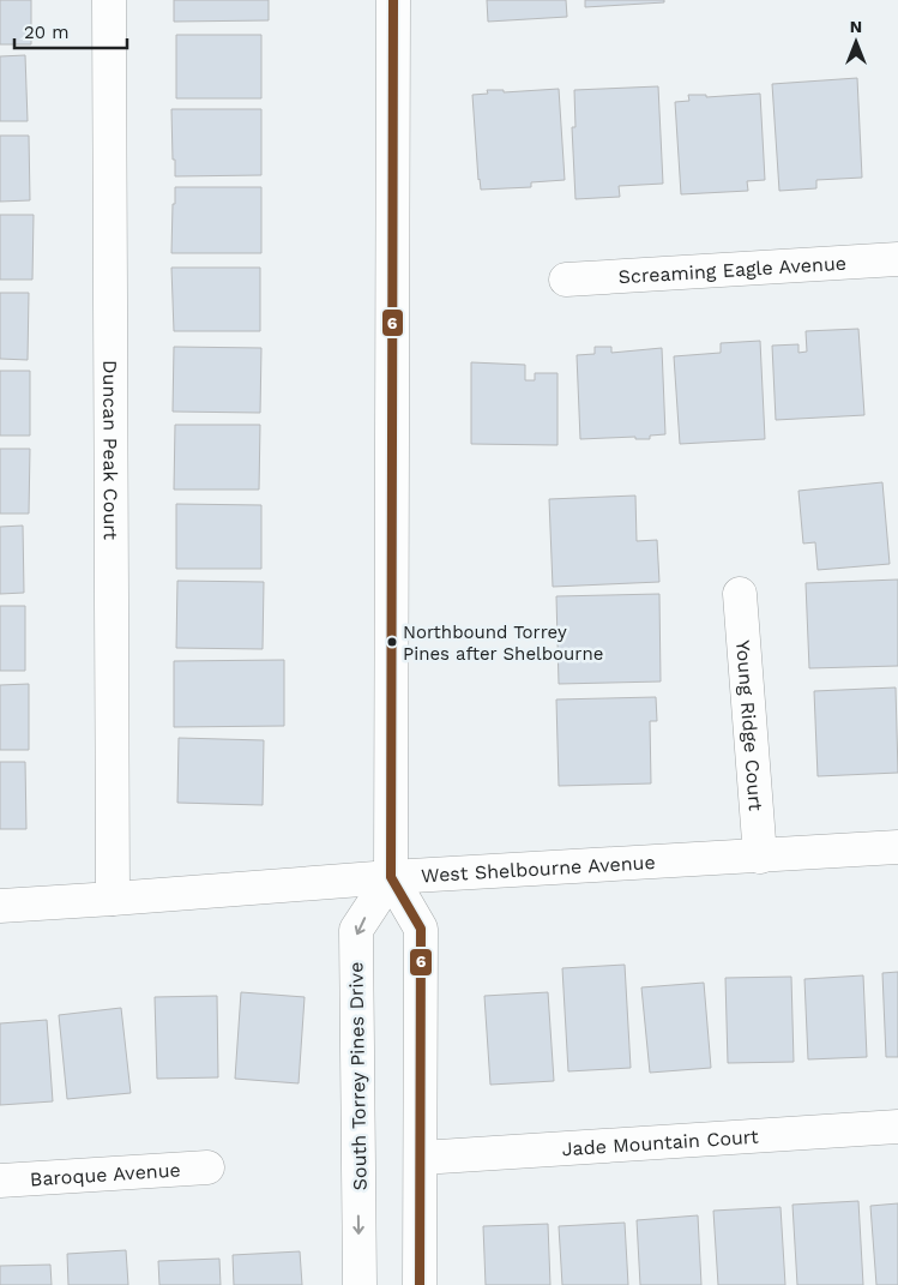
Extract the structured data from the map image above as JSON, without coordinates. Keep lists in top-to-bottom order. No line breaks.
{"streets":{"street":["Screaming Eagle Avenue","Duncan Peak Court","Young Ridge Court","West Shelbourne Avenue","South Torrey Pines Drive","Jade Mountain Court","Baroque Avenue"]},"crossings":[["Duncan Peak Court","West Shelbourne Avenue"],["Young Ridge Court","West Shelbourne Avenue"],["West Shelbourne Avenue","South Torrey Pines Drive"]],"places":["Northbound Torrey Pines after Shelbourne"],"lines":["transit line 6"],"scale_bar":"20 m","north":"top"}
